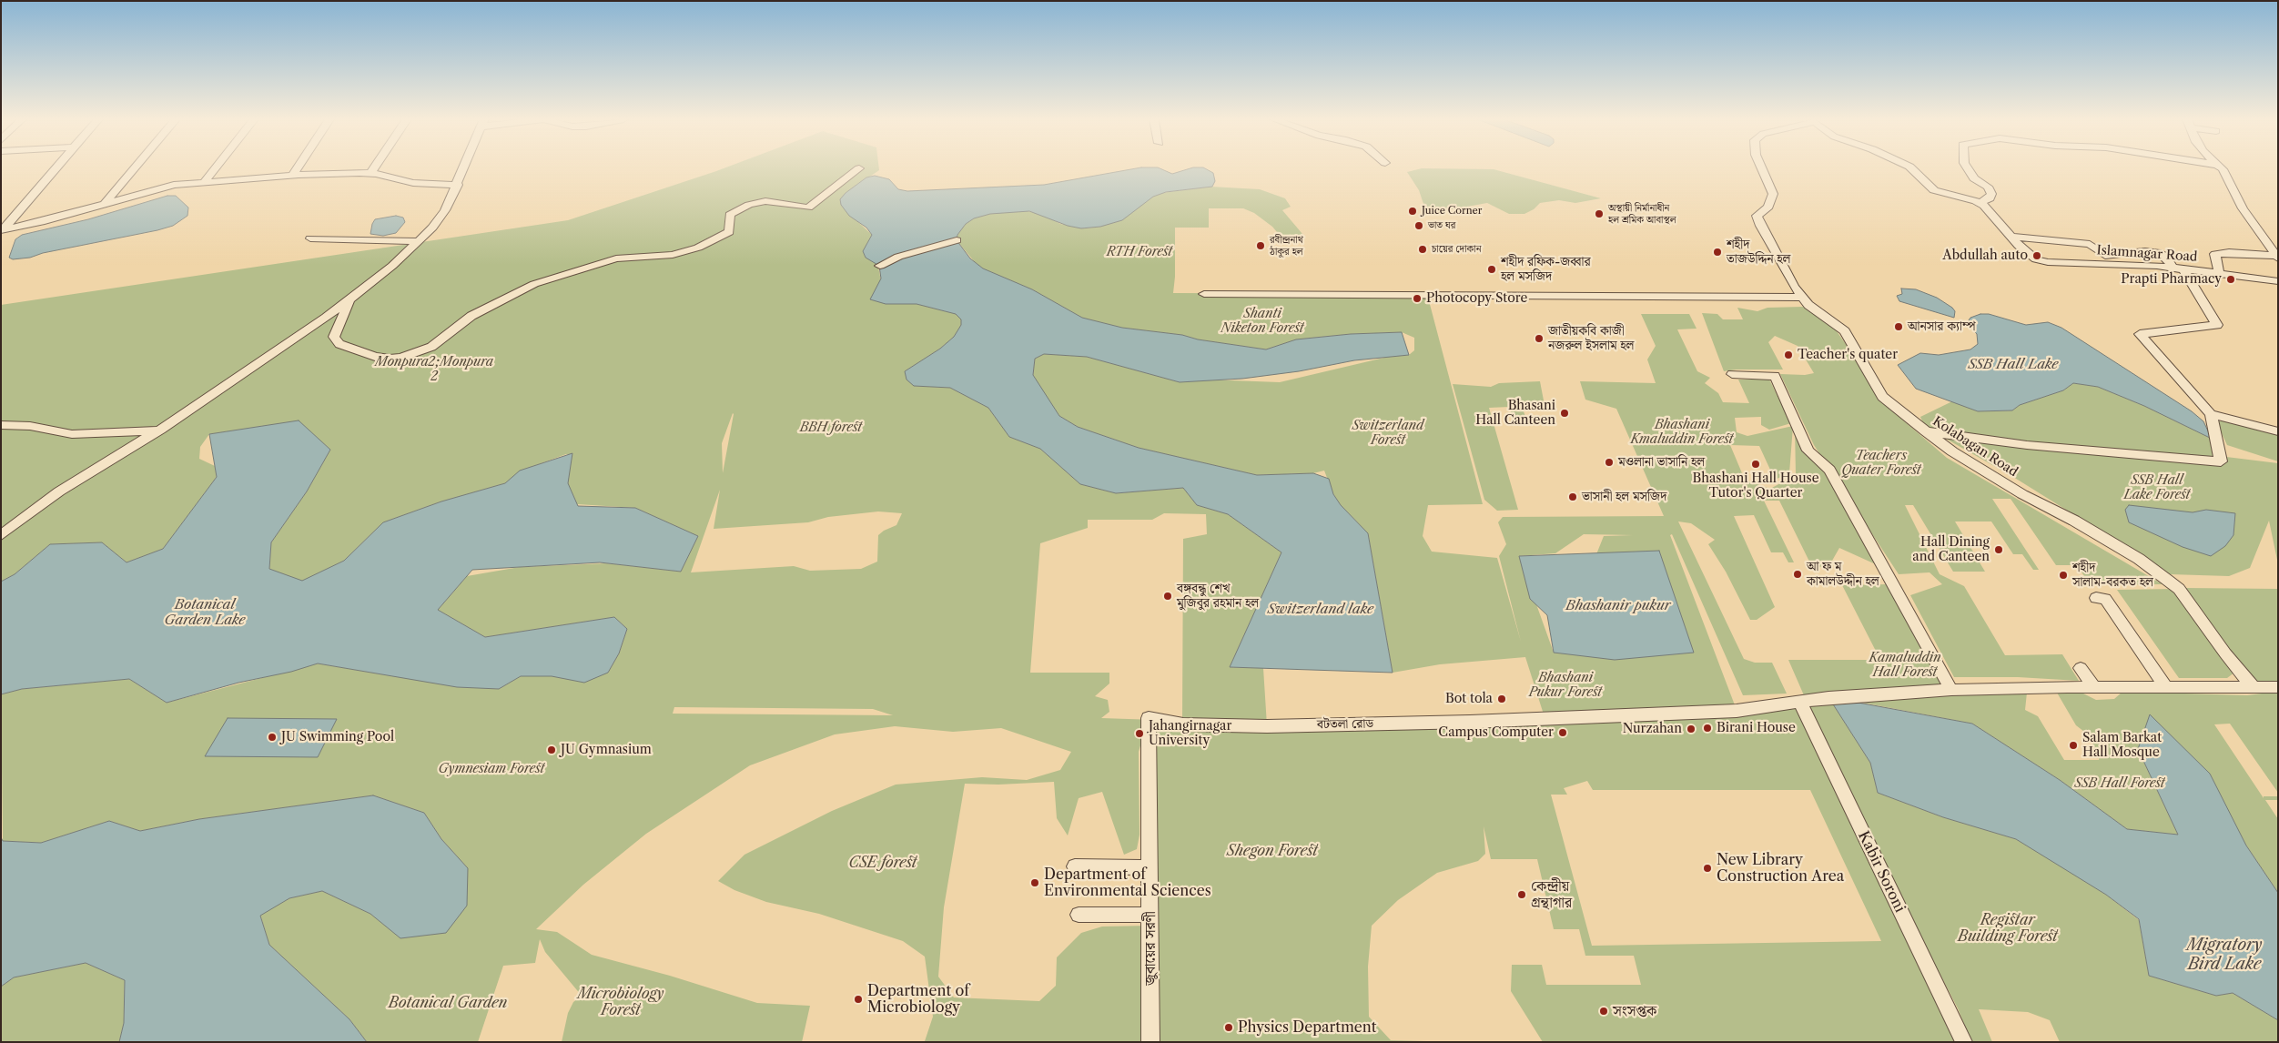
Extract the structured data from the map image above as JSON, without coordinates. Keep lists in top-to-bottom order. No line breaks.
{"streets":{"street":["Islamnagar Road","Kolabagan Road","বটতলা রোড","Kabir Soroni","জুবায়ের সরণী"]},"crossings":[["Islamnagar Road","Kolabagan Road"],["Kolabagan Road","বটতলা রোড"],["বটতলা রোড","Kabir Soroni"],["বটতলা রোড","জুবায়ের সরণী"]],"water":["SSB Hall Lake","Botanical Garden Lake","Bhashanir pukur","Switzerland lake","Migratory Bird Lake"],"parks":["RTH Forest","Shanti Niketon Forest","Monpura2;Monpura 2","Bhashani Kmaluddin Forest","Switzerland Forest","BBH forest","Teachers Quater Forest","SSB Hall Lake Forest","Kamaluddin Hall Forest","Bhashani Pukur Forest","Gymnesiam Forest","SSB Hall Forest","Shegon Forest","CSE forest","Registar Building Forest","Microbiology Forest","Botanical Garden"],"places":["Juice Corner","অস্থায়ী নির্মানাধীন হল শ্রমিক আবাস্থল","ভাত ঘর","রবীন্দ্রনাথ ঠাকুর হল","চায়ের দোকান","শহীদ তাজউদ্দিন হল","Abdullah auto","শহীদ রফিক-জব্বার হল মসজিদ","Prapti Pharmacy","Photocopy Store","আনসার ক্যাম্প","জাতীয়কবি কাজী নজরুল ইসলাম হল","Teacher's quater","Bhasani Hall Canteen","মওলানা ভাসানি হল","Bhashani Hall House Tutor's Quarter","ভাসানী হল মসজিদ","Hall Dining and Canteen","আ ফ ম কামালউদ্দীন হল","শহীদ সালাম-বরকত হল","বঙ্গবন্ধু শেখ মুজিবুর রহমান হল","Bot tola","Birani House","Nurzahan","Campus Computer","Jahangirnagar University","JU Swimming Pool","Salam Barkat Hall Mosque","JU Gymnasium","New Library Construction Area","Department of Environmental Sciences","কেন্দ্রীয় গ্রন্থাগার","Department of Microbiology","সংসপ্তক","Physics Department"]}
